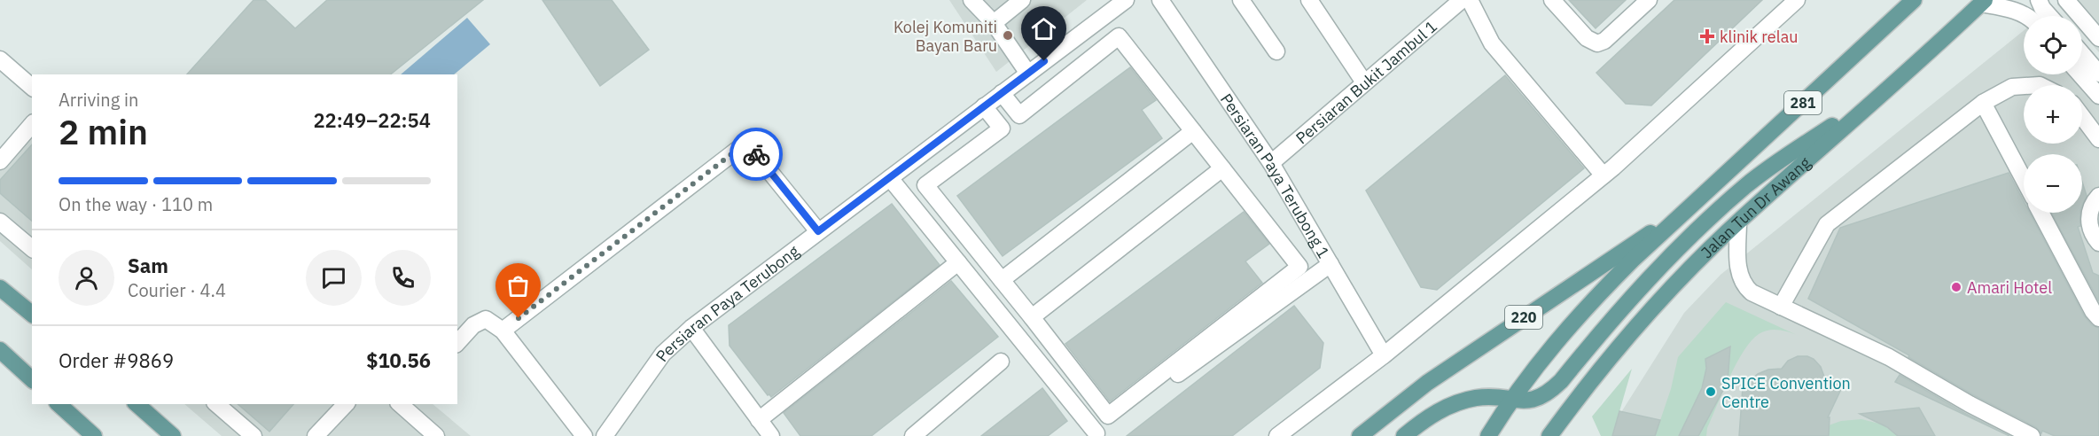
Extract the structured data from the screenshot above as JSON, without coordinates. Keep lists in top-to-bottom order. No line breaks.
{"streets":{"main road":["281","Jalan Tun Dr Awang","220"],"street":["Persiaran Bukit Jambul 1","Persiaran Paya Terubong 1","Persiaran Paya Terubong"]},"crossings":[["Persiaran Bukit Jambul 1","Persiaran Paya Terubong 1"],["281","220"]],"places":{"other":["Kolej Komuniti Bayan Baru","Amari Hotel","SPICE Convention Centre"],"health":["klinik relau"]},"page":{"map_buttons":["+","−"],"heading":["2 min","Arriving in","22:49–22:54"],"panel":["Sam","Courier · 4.4","Order #9869","$10.56"],"bar":"On the way · 110 m"}}
